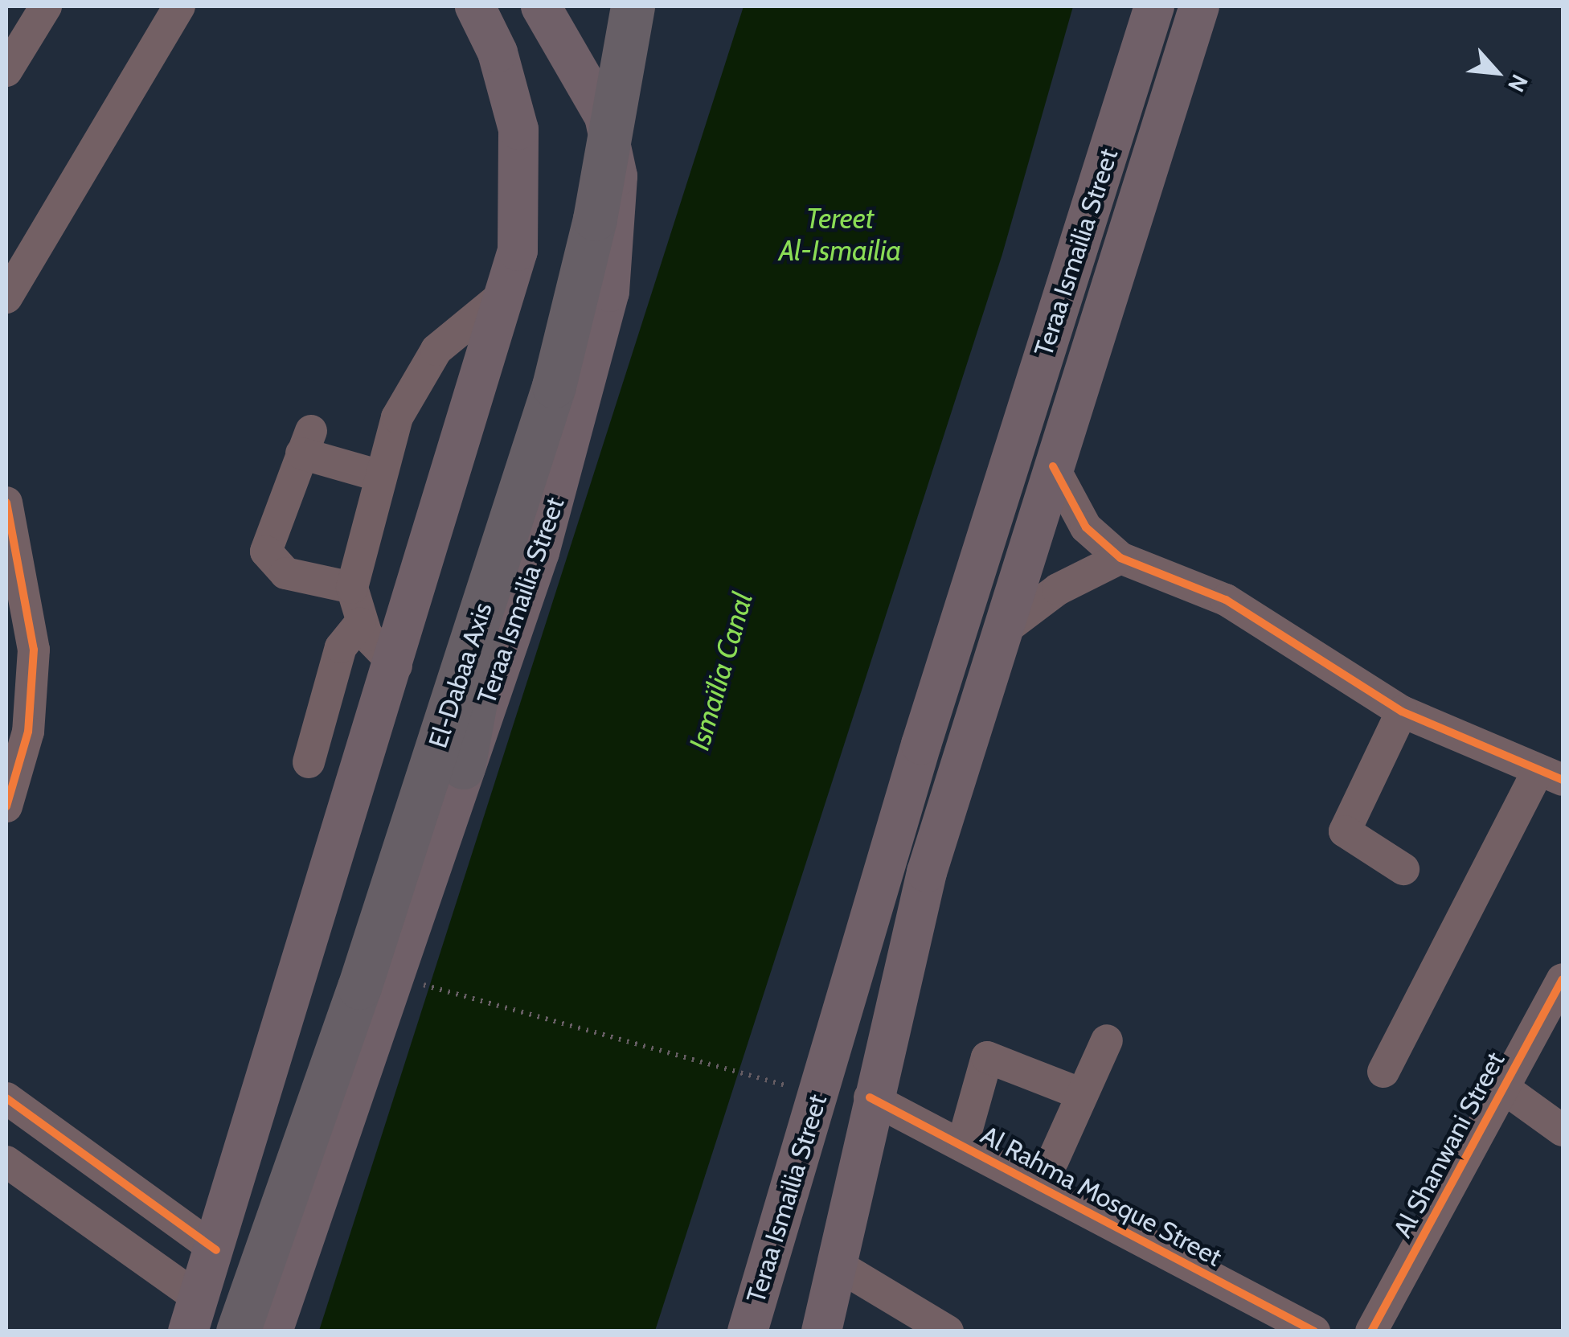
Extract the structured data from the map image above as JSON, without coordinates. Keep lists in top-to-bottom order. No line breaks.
{"streets":{"highway":["El-Dabaa Axis"],"main road":["Teraa Ismailia Street"],"street":["Al Shanwani Street","Al Rahma Mosque Street"]},"crossings":[["Teraa Ismailia Street","Al Rahma Mosque Street"]],"water":["Tereet Al-Ismailia","Ismaïlia Canal"],"north":"bottom right"}
